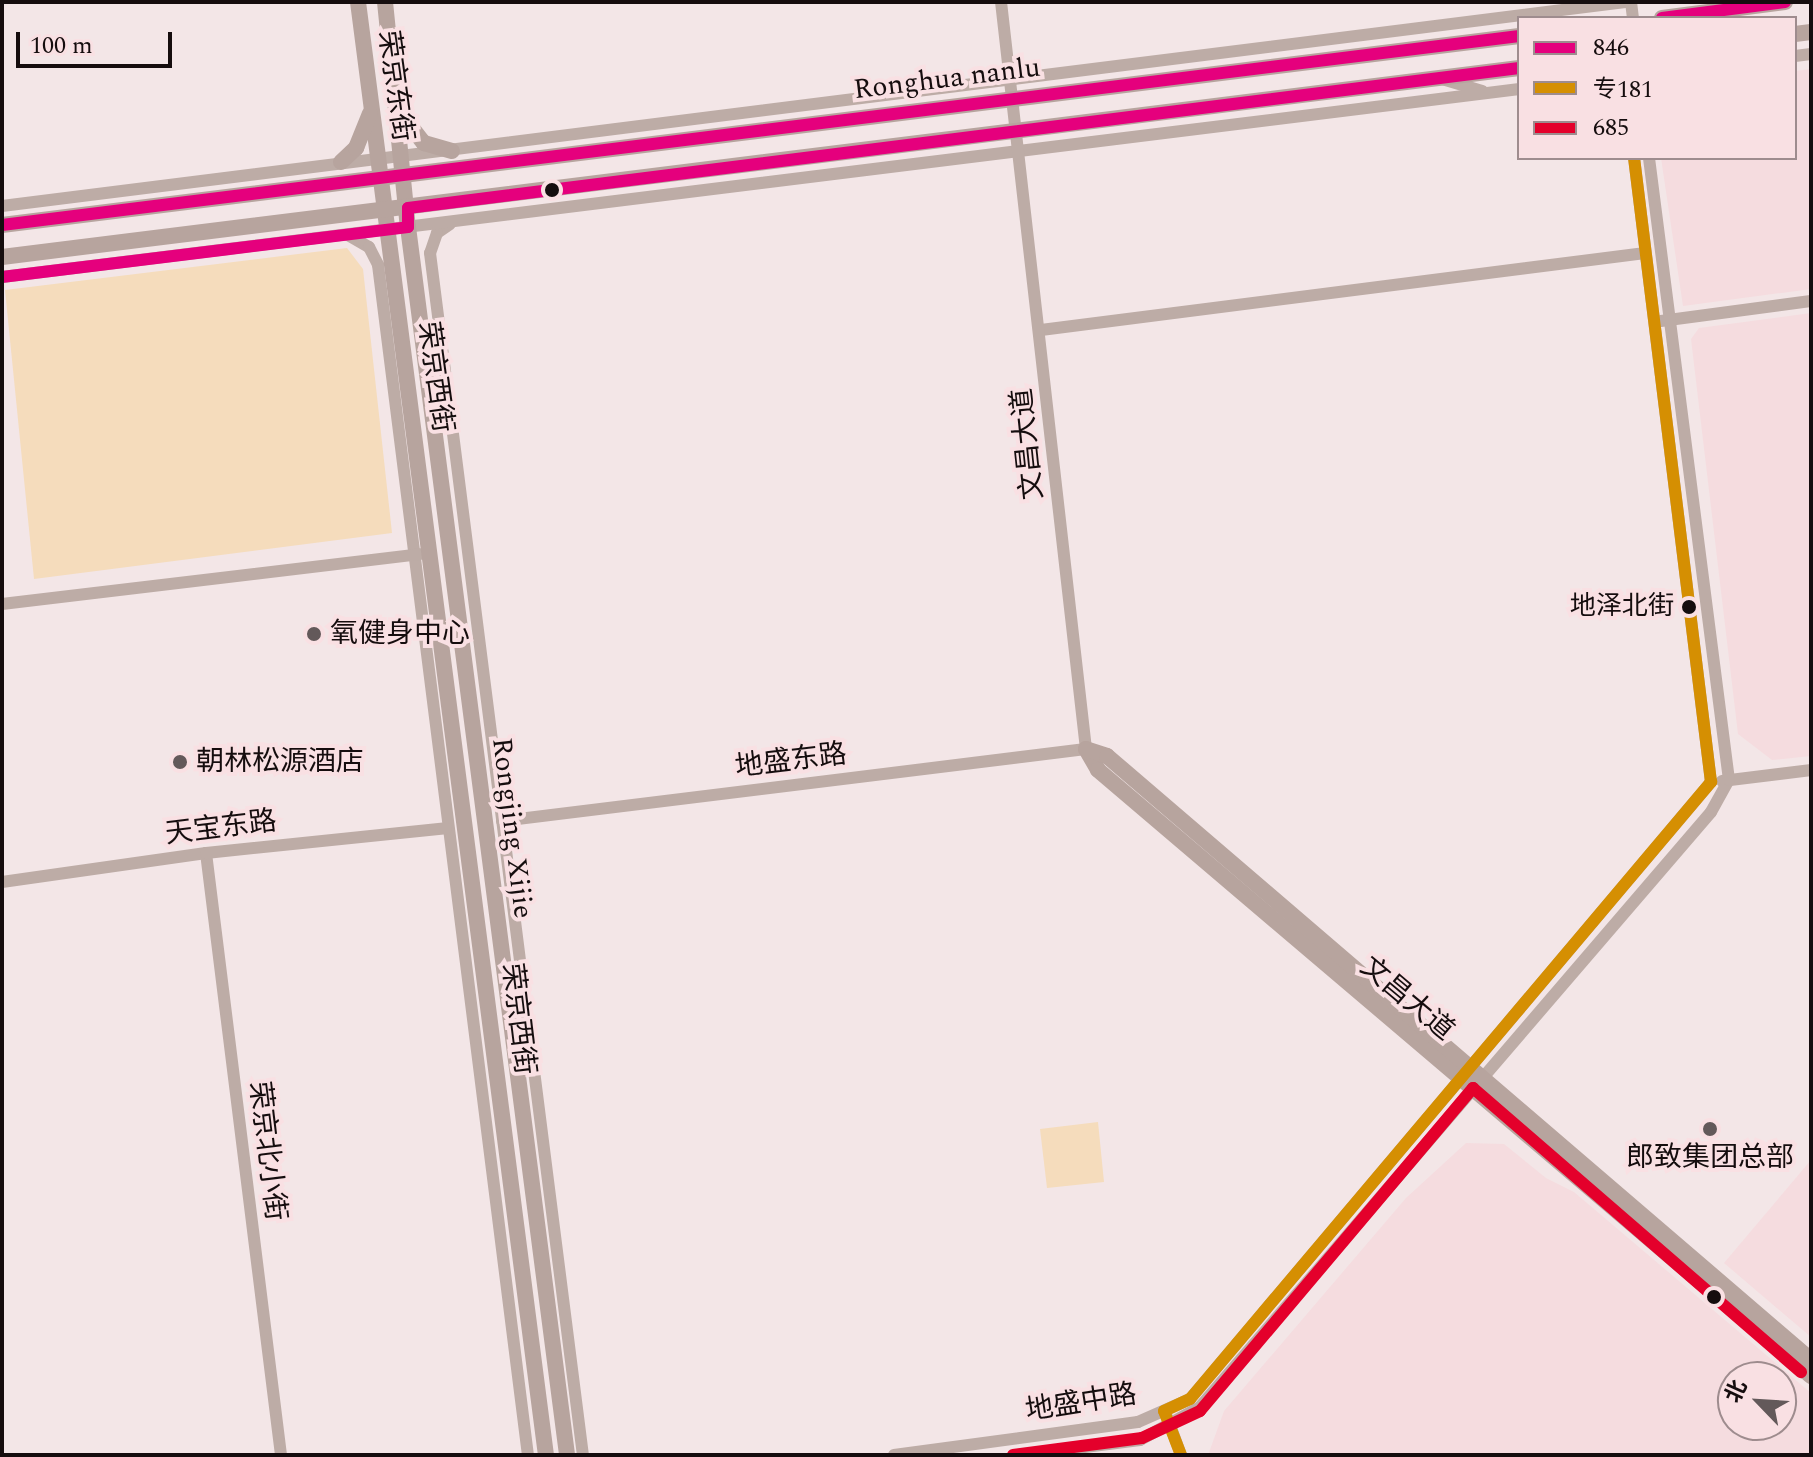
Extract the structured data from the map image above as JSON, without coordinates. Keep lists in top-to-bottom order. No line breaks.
{"streets":{"main road":["Ronghua nanlu","荣京东街","荣京西街","文昌大道","Rongjing Xijie"],"street":["地盛东路","天宝东路","荣京北小街","地盛中路"]},"crossings":[["Ronghua nanlu","荣京东街"],["Ronghua nanlu","文昌大道"],["荣京东街","荣京西街"],["荣京东街","Rongjing Xijie"],["文昌大道","地盛东路"],["文昌大道","地盛中路"],["天宝东路","荣京北小街"]],"places":["地泽北街","氧健身中心","朝林松源酒店","郎致集团总部"],"lines":["transit line 846","transit line 专181","transit line 685"],"legend":["846","专181","685"],"scale_bar":"100 m","north":"top left"}
